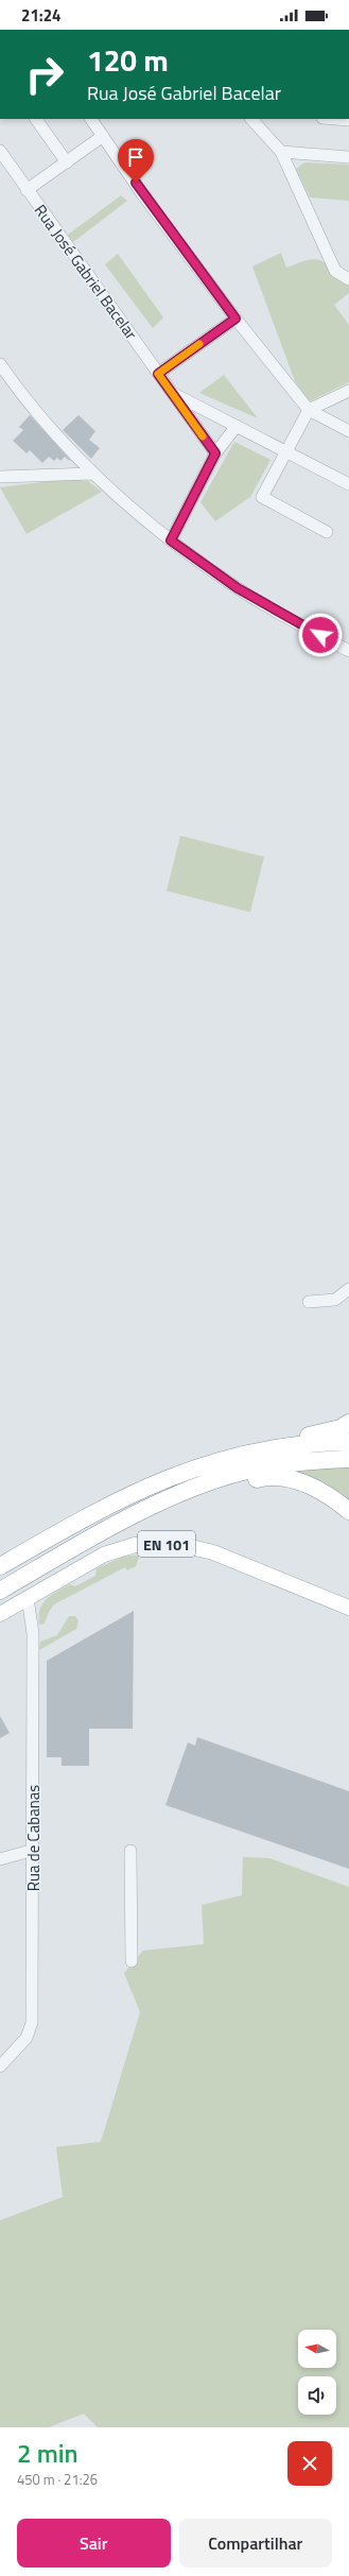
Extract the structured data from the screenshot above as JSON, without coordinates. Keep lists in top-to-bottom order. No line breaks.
{"streets":{"highway":["EN 101"],"street":["Rua José Gabriel Bacelar","Rua de Cabanas"]},"crossings":[["EN 101","Rua de Cabanas"]],"north":"left","page":{"status":"21:24","turn":["120 m","Rua José Gabriel Bacelar"],"heading":["2 min","450 m · 21:26"],"buttons":["Sair","Compartilhar"]}}
